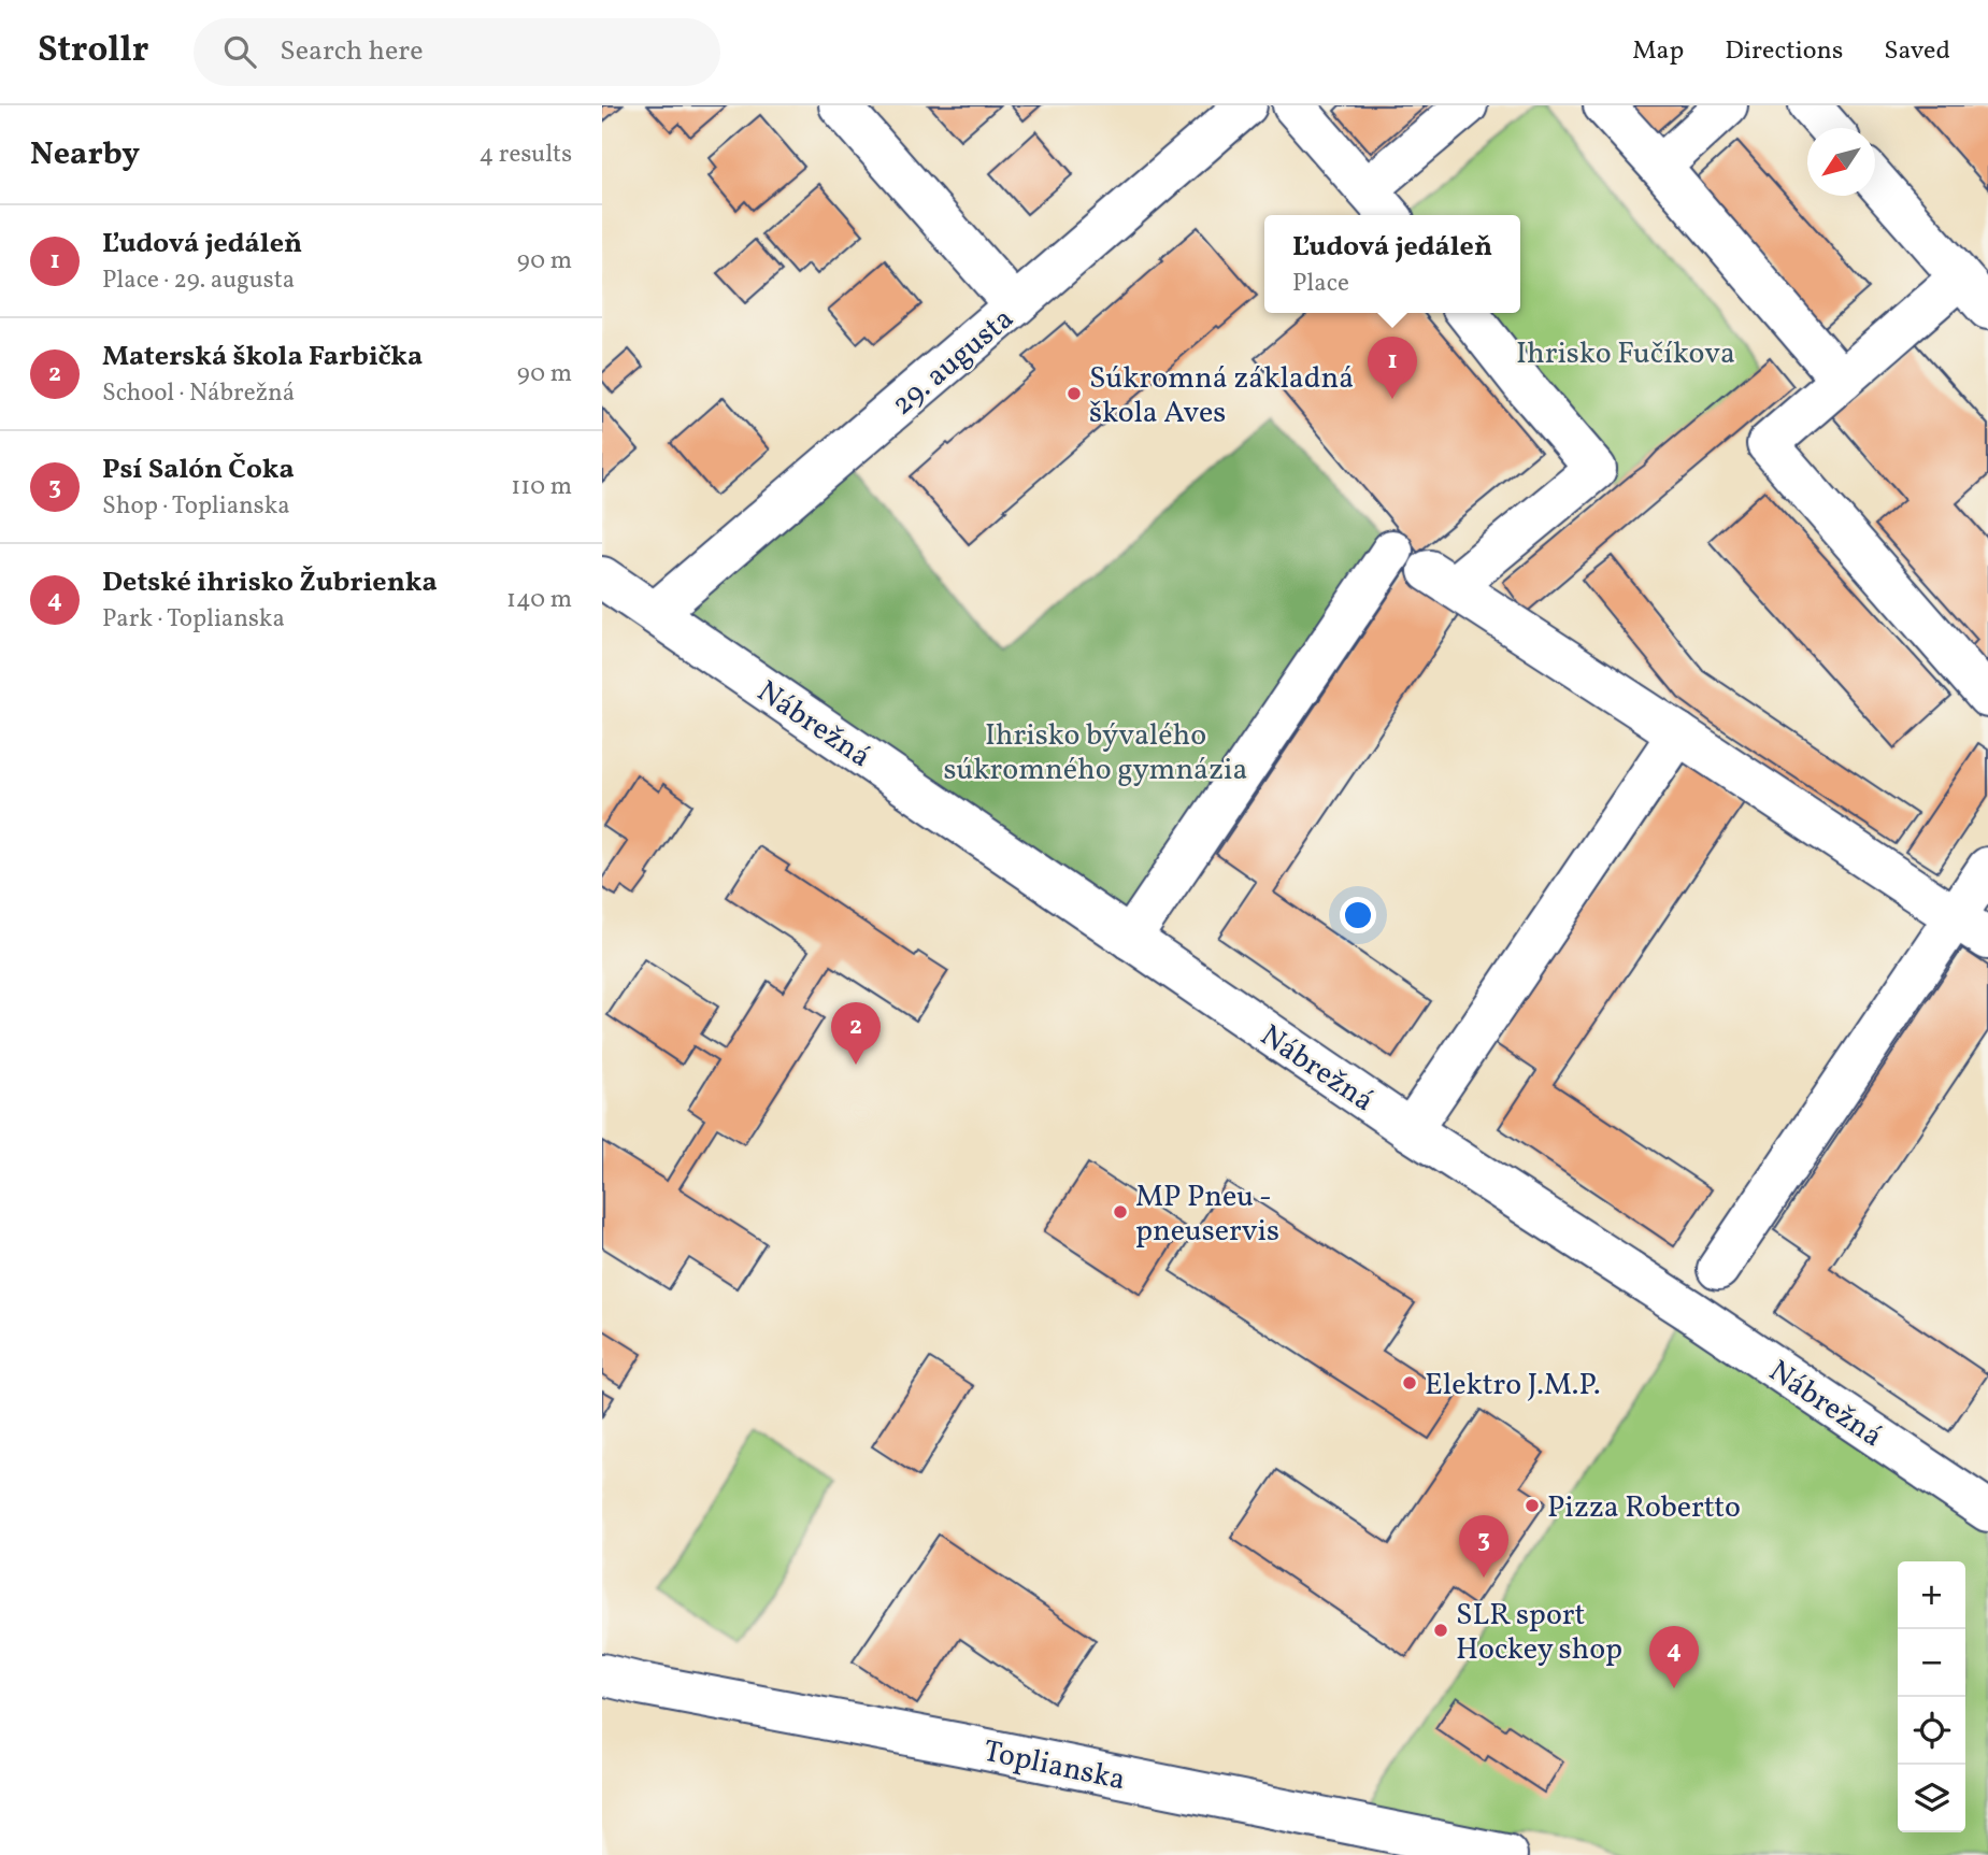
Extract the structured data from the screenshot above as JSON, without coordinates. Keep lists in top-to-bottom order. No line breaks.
{"streets":{"street":["29. augusta","Nábrežná","Toplianska"]},"crossings":[["29. augusta","Nábrežná"]],"parks":["Ihrisko Fučíkova","Ihrisko bývalého súkromného gymnázia"],"places":["Súkromná základná škola Aves","MP Pneu - pneuservis","Elektro J.M.P.","Pizza Robertto","SLR sport Hockey shop"],"north":"bottom left","page":{"header":"Strollr","search":"Search here","nav":["Map","Directions","Saved"],"heading":["Nearby","4 results"],"list":[{"mark":"1","name":"Ľudová jedáleň","note":"Place · 29. augusta","value":"90 m"},{"mark":"2","name":"Materská škola Farbička","note":"School · Nábrežná","value":"90 m"},{"mark":"3","name":"Psí Salón Čoka","note":"Shop · Toplianska","value":"110 m"},{"mark":"4","name":"Detské ihrisko Žubrienka","note":"Park · Toplianska","value":"140 m"}],"popup":["Ľudová jedáleň","Place"],"pins":["1","2","3","4"],"map_buttons":["+","−"]}}
